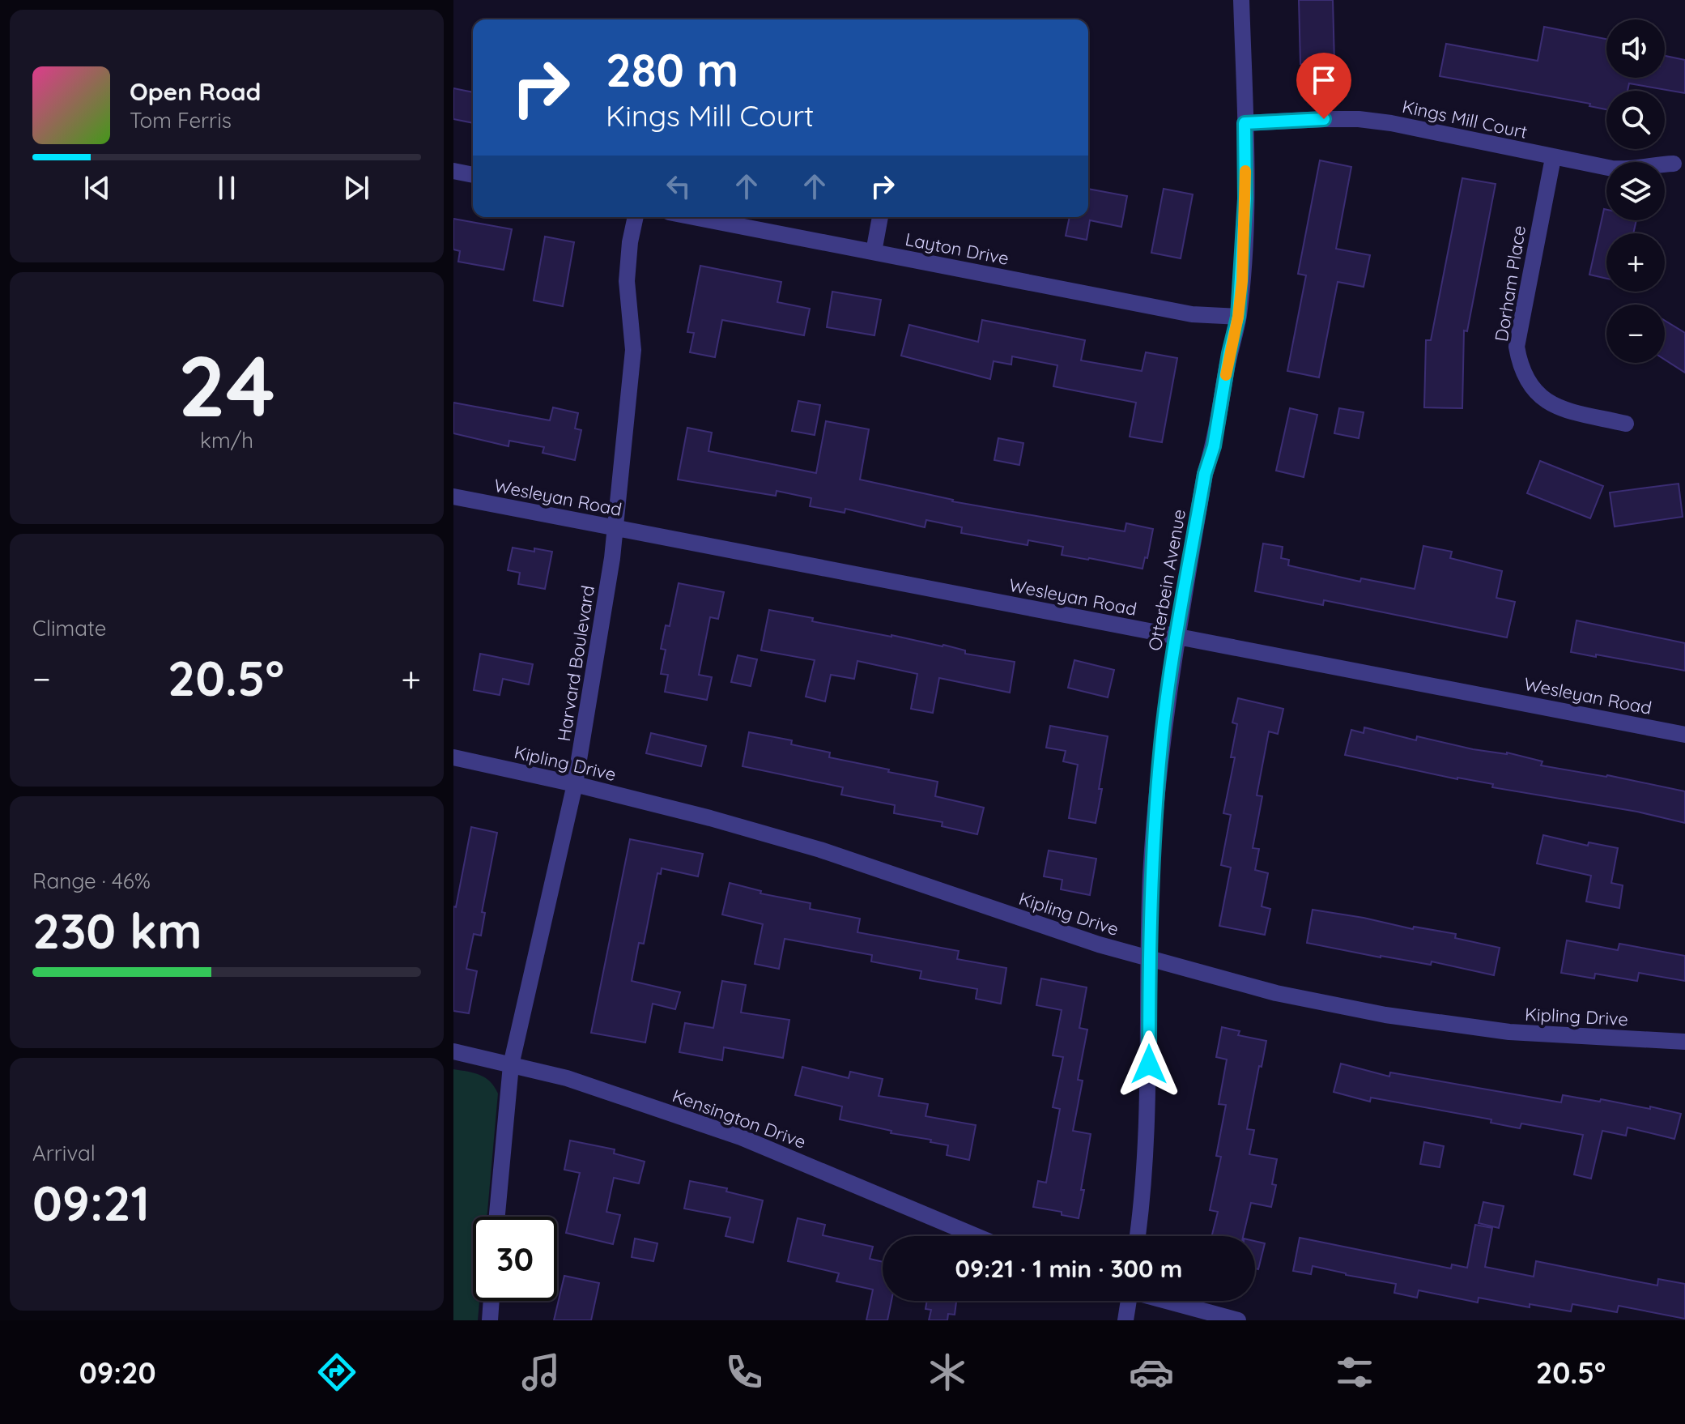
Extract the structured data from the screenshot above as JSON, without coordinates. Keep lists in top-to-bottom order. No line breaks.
{"streets":{"street":["Kings Mill Court","Layton Drive","Dorham Place","Wesleyan Road","Otterbein Avenue","Harvard Boulevard","Kipling Drive","Kensington Drive"]},"crossings":[["Kings Mill Court","Dorham Place"],["Kings Mill Court","Otterbein Avenue"],["Layton Drive","Otterbein Avenue"],["Wesleyan Road","Otterbein Avenue"],["Wesleyan Road","Harvard Boulevard"],["Otterbein Avenue","Kipling Drive"],["Harvard Boulevard","Kipling Drive"],["Harvard Boulevard","Kensington Drive"]],"page":{"map_buttons":["+","−"],"turn":["280 m","Kings Mill Court"],"song":["Open Road","Tom Ferris"],"tile":[["24","km/h"],"Climate",["Range · 46%","230 km"],["Arrival","09:21"]],"heat":["−","20.5°","+"],"limit":"30","trip":"09:21 · 1 min · 300 m","tabs":["09:20","20.5°"]}}
